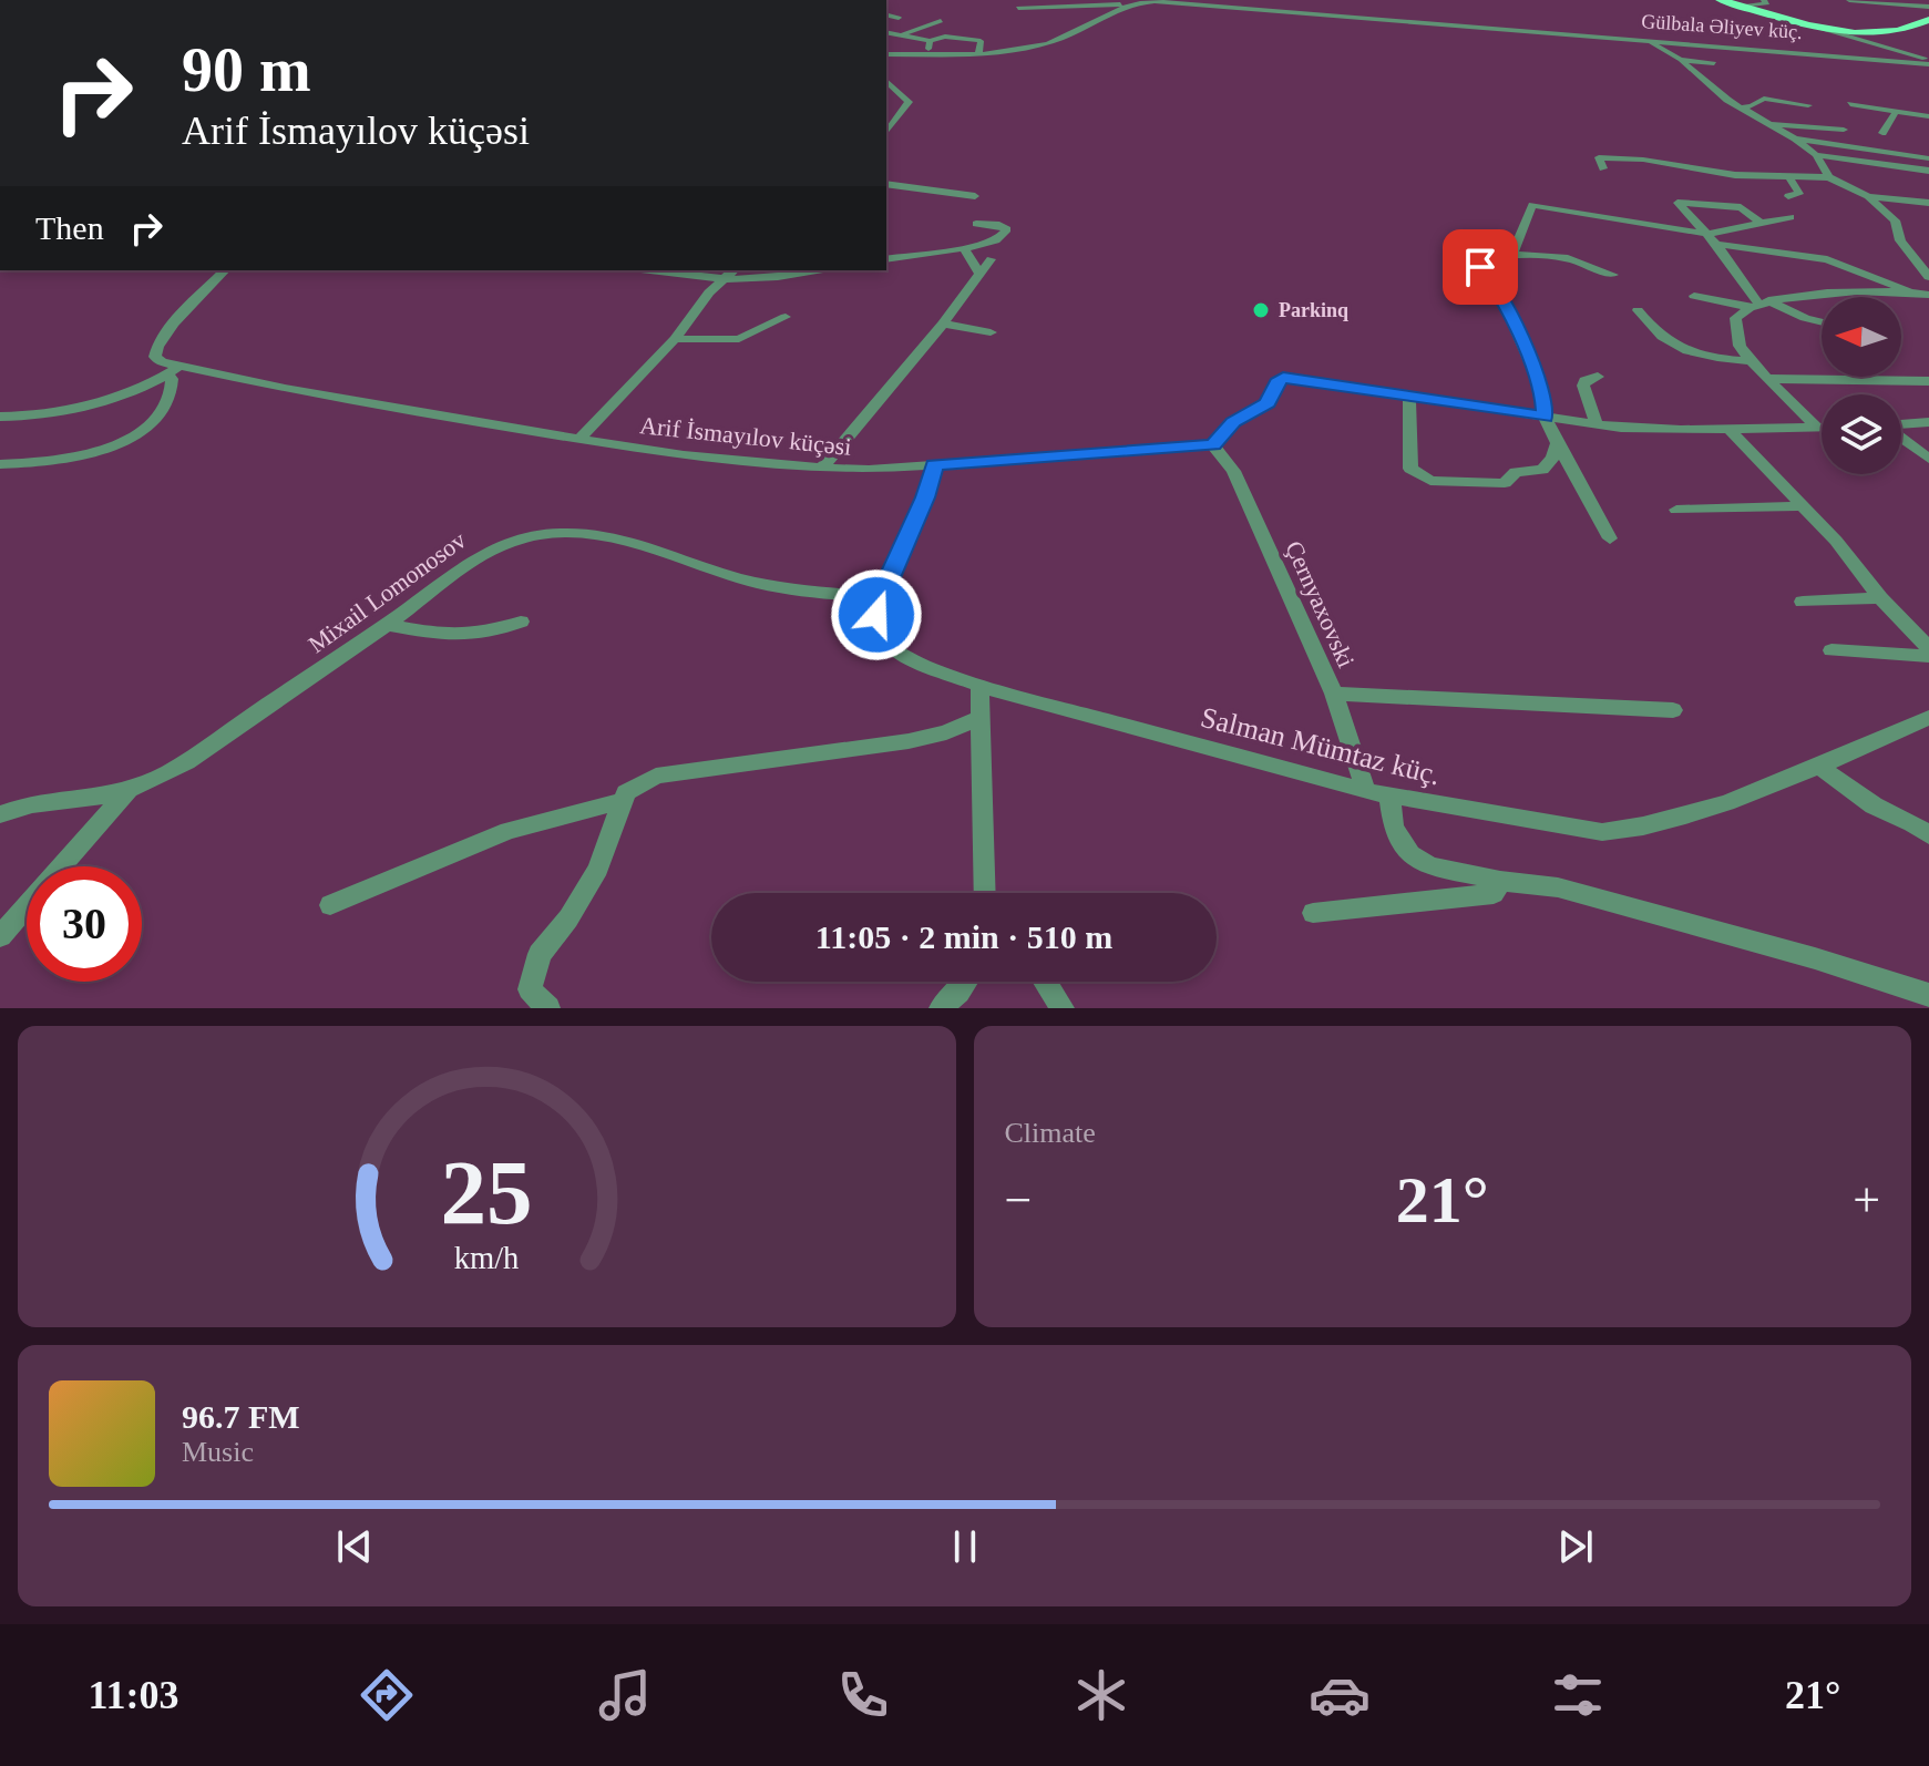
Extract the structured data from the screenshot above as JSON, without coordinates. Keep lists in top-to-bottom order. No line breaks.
{"streets":{"street":["Gülbala Əliyev küç.","Arif İsmayılov küçəsi","Mixail Lomonosov","Çernyaxovski","Salman Mümtaz küç."]},"crossings":[["Arif İsmayılov küçəsi","Çernyaxovski"],["Mixail Lomonosov","Salman Mümtaz küç."],["Çernyaxovski","Salman Mümtaz küç."]],"places":["Parkinq"],"north":"left","page":{"turn":["90 m","Arif İsmayılov küçəsi"],"then":"Then","limit":"30","trip":"11:05 · 2 min · 510 m","tile":"Climate","heat":["−","21°","+"],"song":["96.7 FM","Music"],"tabs":["11:03","21°"],"gauge":["25","km/h"]}}
